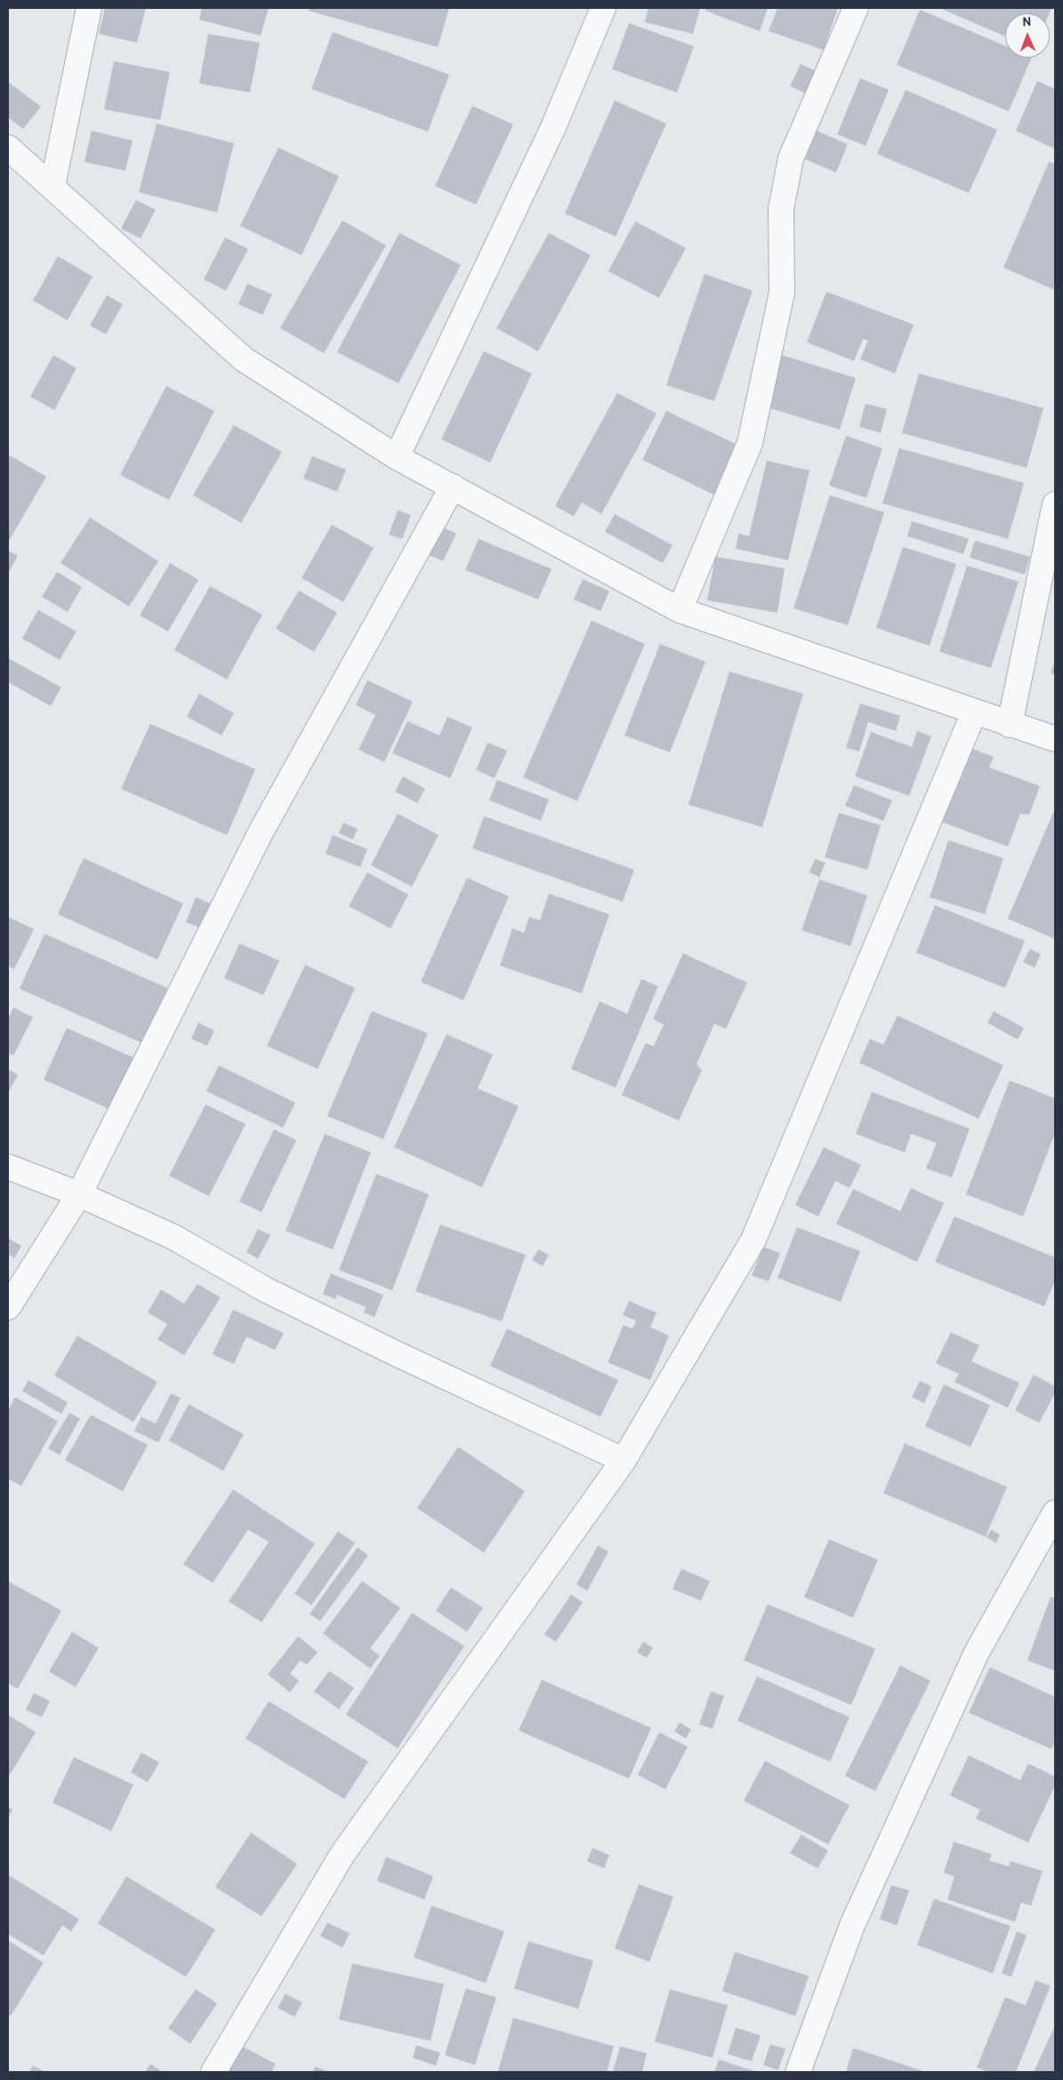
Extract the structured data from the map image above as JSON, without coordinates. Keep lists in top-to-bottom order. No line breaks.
{"north":"top"}
